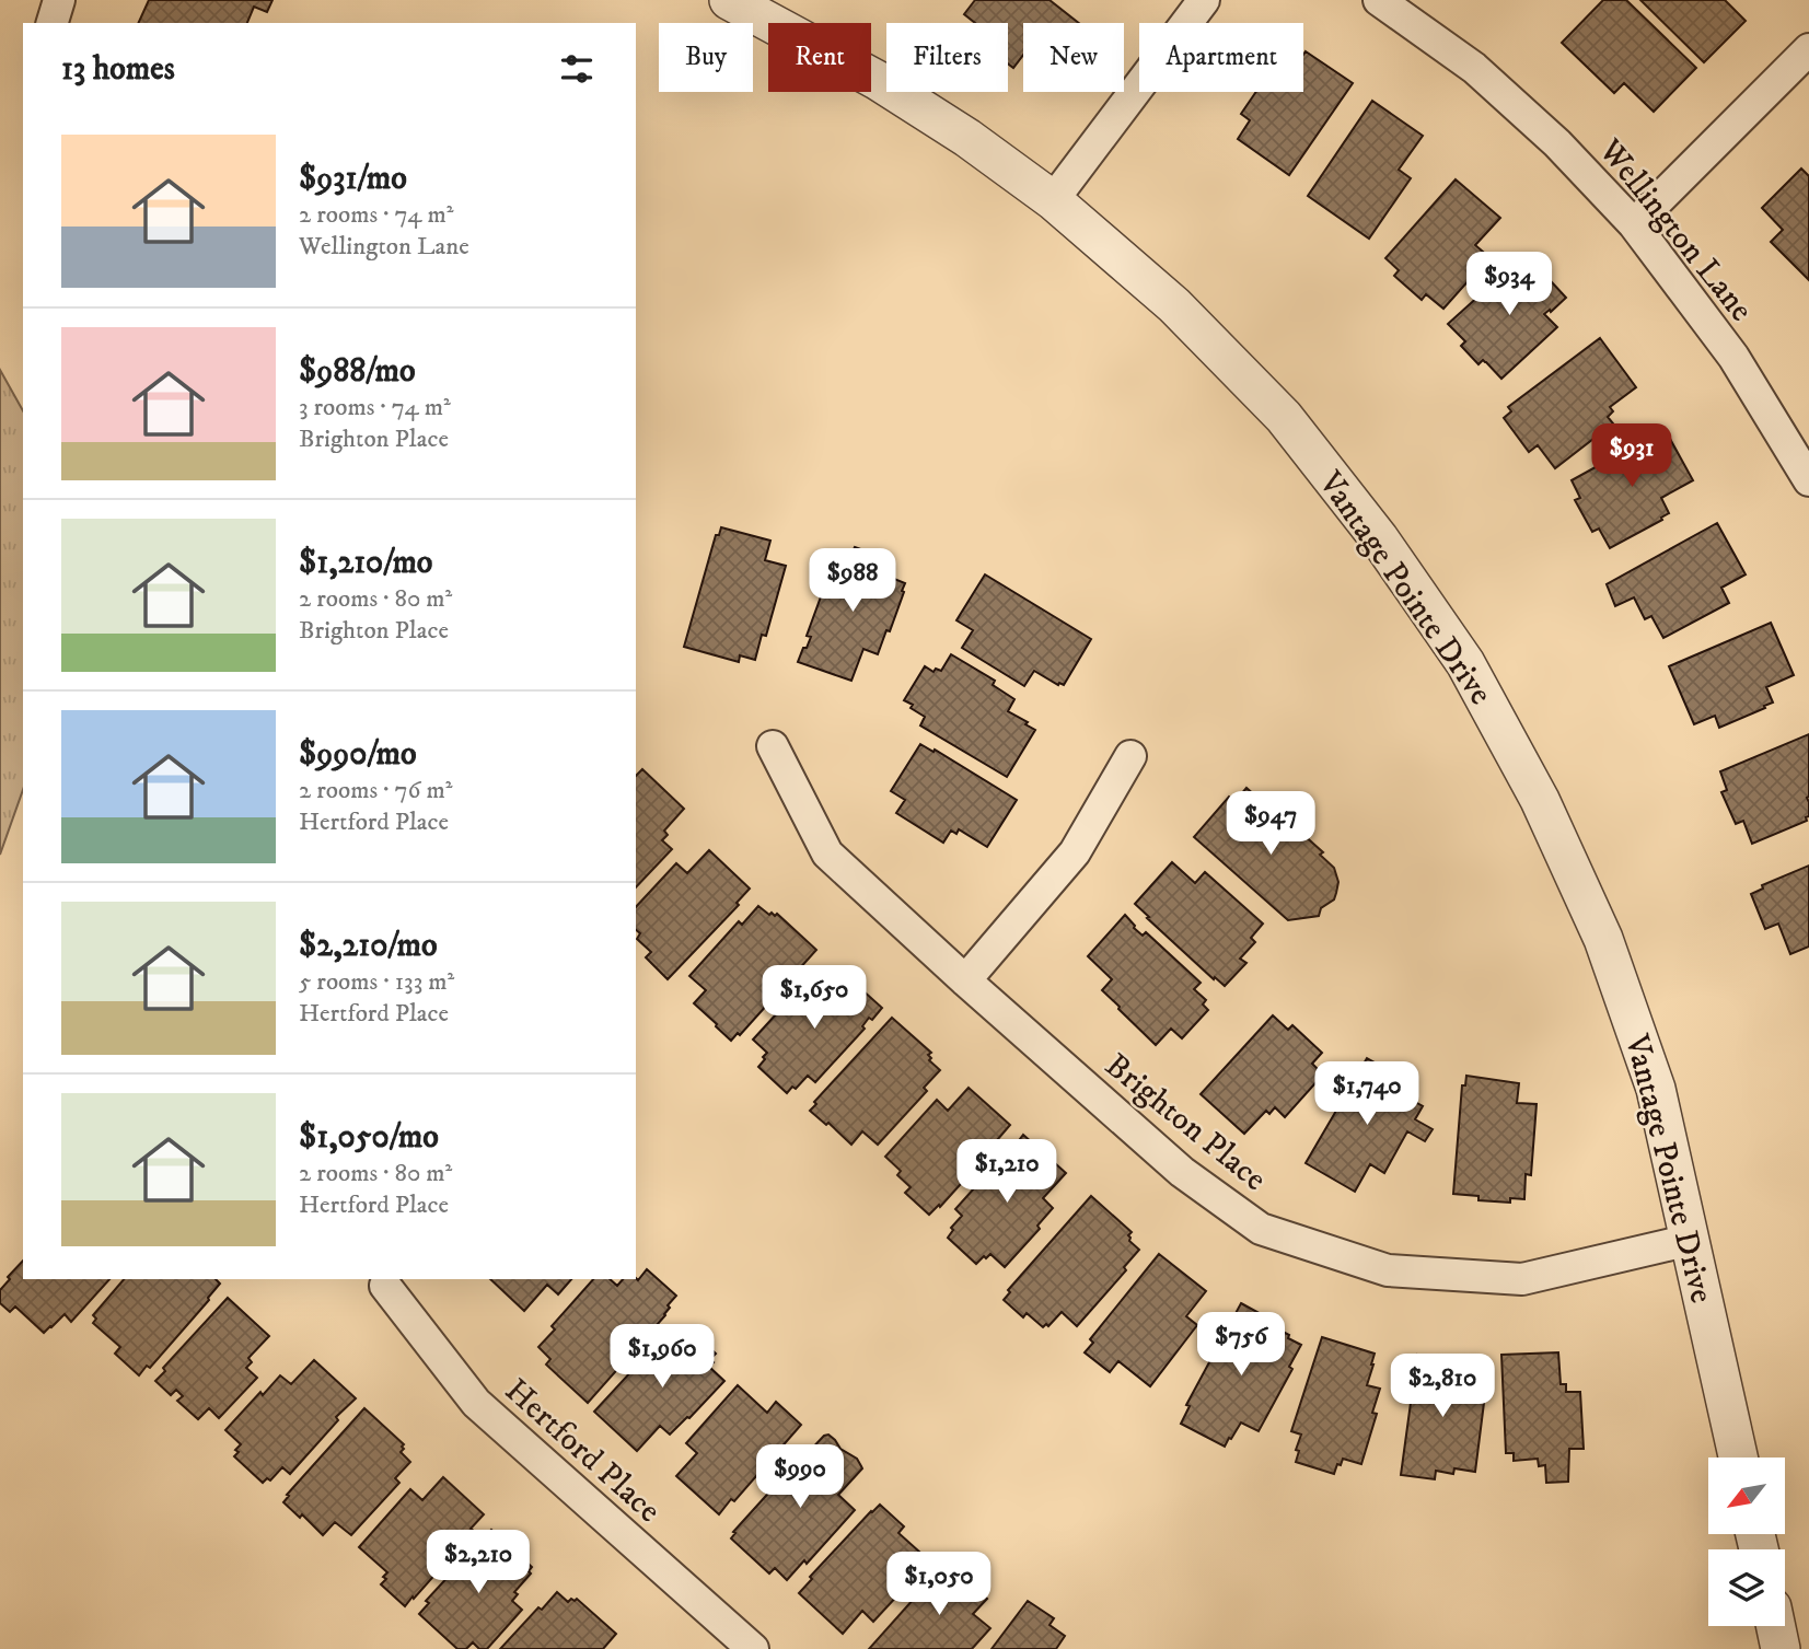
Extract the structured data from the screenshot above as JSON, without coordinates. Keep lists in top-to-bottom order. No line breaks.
{"streets":{"street":["Wellington Lane","Vantage Pointe Drive","Brighton Place","Hertford Place"]},"crossings":[["Vantage Pointe Drive","Brighton Place"]],"north":"bottom left","page":{"chip":["Buy","Rent","Filters","New","Apartment"],"heading":"13 homes","list":[{"name":"$931/mo","note":"2 rooms · 74 m² · Wellington Lane"},{"name":"$988/mo","note":"3 rooms · 74 m² · Brighton Place"},{"name":"$1,210/mo","note":"2 rooms · 80 m² · Brighton Place"},{"name":"$990/mo","note":"2 rooms · 76 m² · Hertford Place"},{"name":"$2,210/mo","note":"5 rooms · 133 m² · Hertford Place"},{"name":"$1,050/mo","note":"2 rooms · 80 m² · Hertford Place"}],"price":["$934","$931","$988","$947","$1,650","$1,740","$1,210","$756","$1,960","$2,810","$990","$2,210","$1,050"]}}
